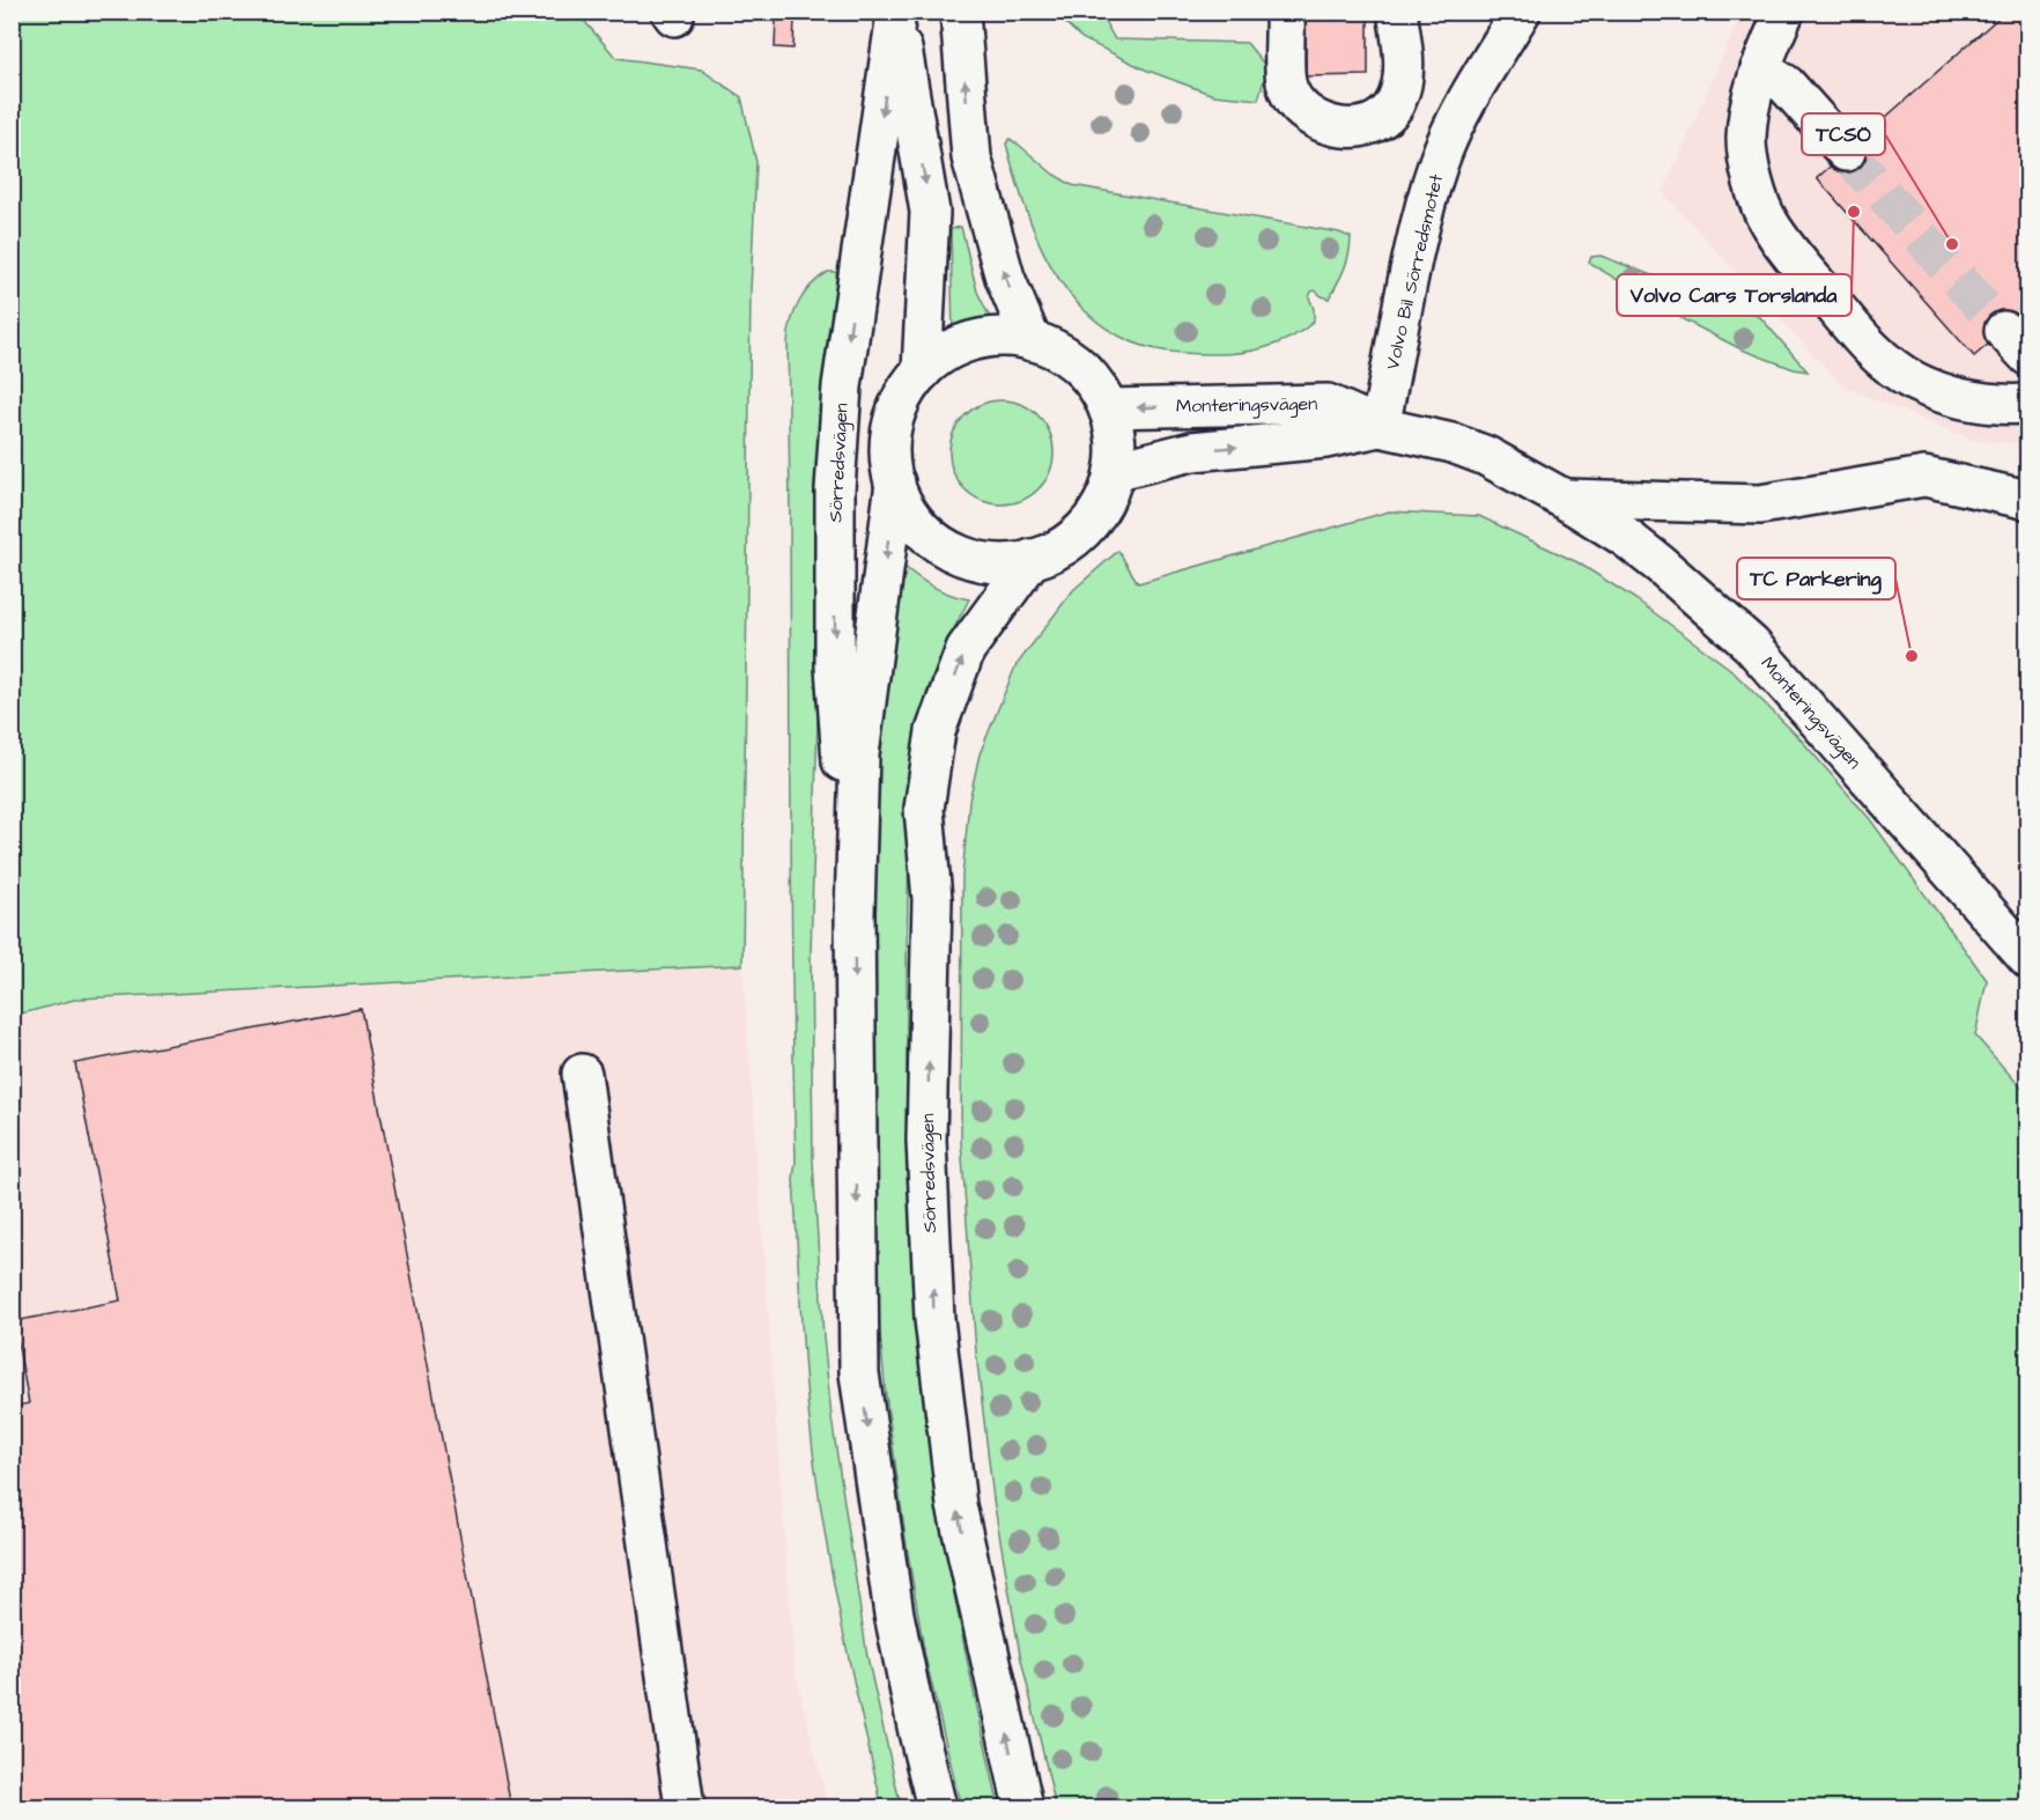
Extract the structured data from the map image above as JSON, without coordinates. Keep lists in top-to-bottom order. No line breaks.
{"streets":{"street":["Volvo Bil Sörredsmotet","Monteringsvägen","Sörredsvägen"]},"crossings":[["Volvo Bil Sörredsmotet","Monteringsvägen"],["Monteringsvägen","Sörredsvägen"]],"places":["Volvo Cars Torslanda","TCSÖ","TC Parkering"]}
